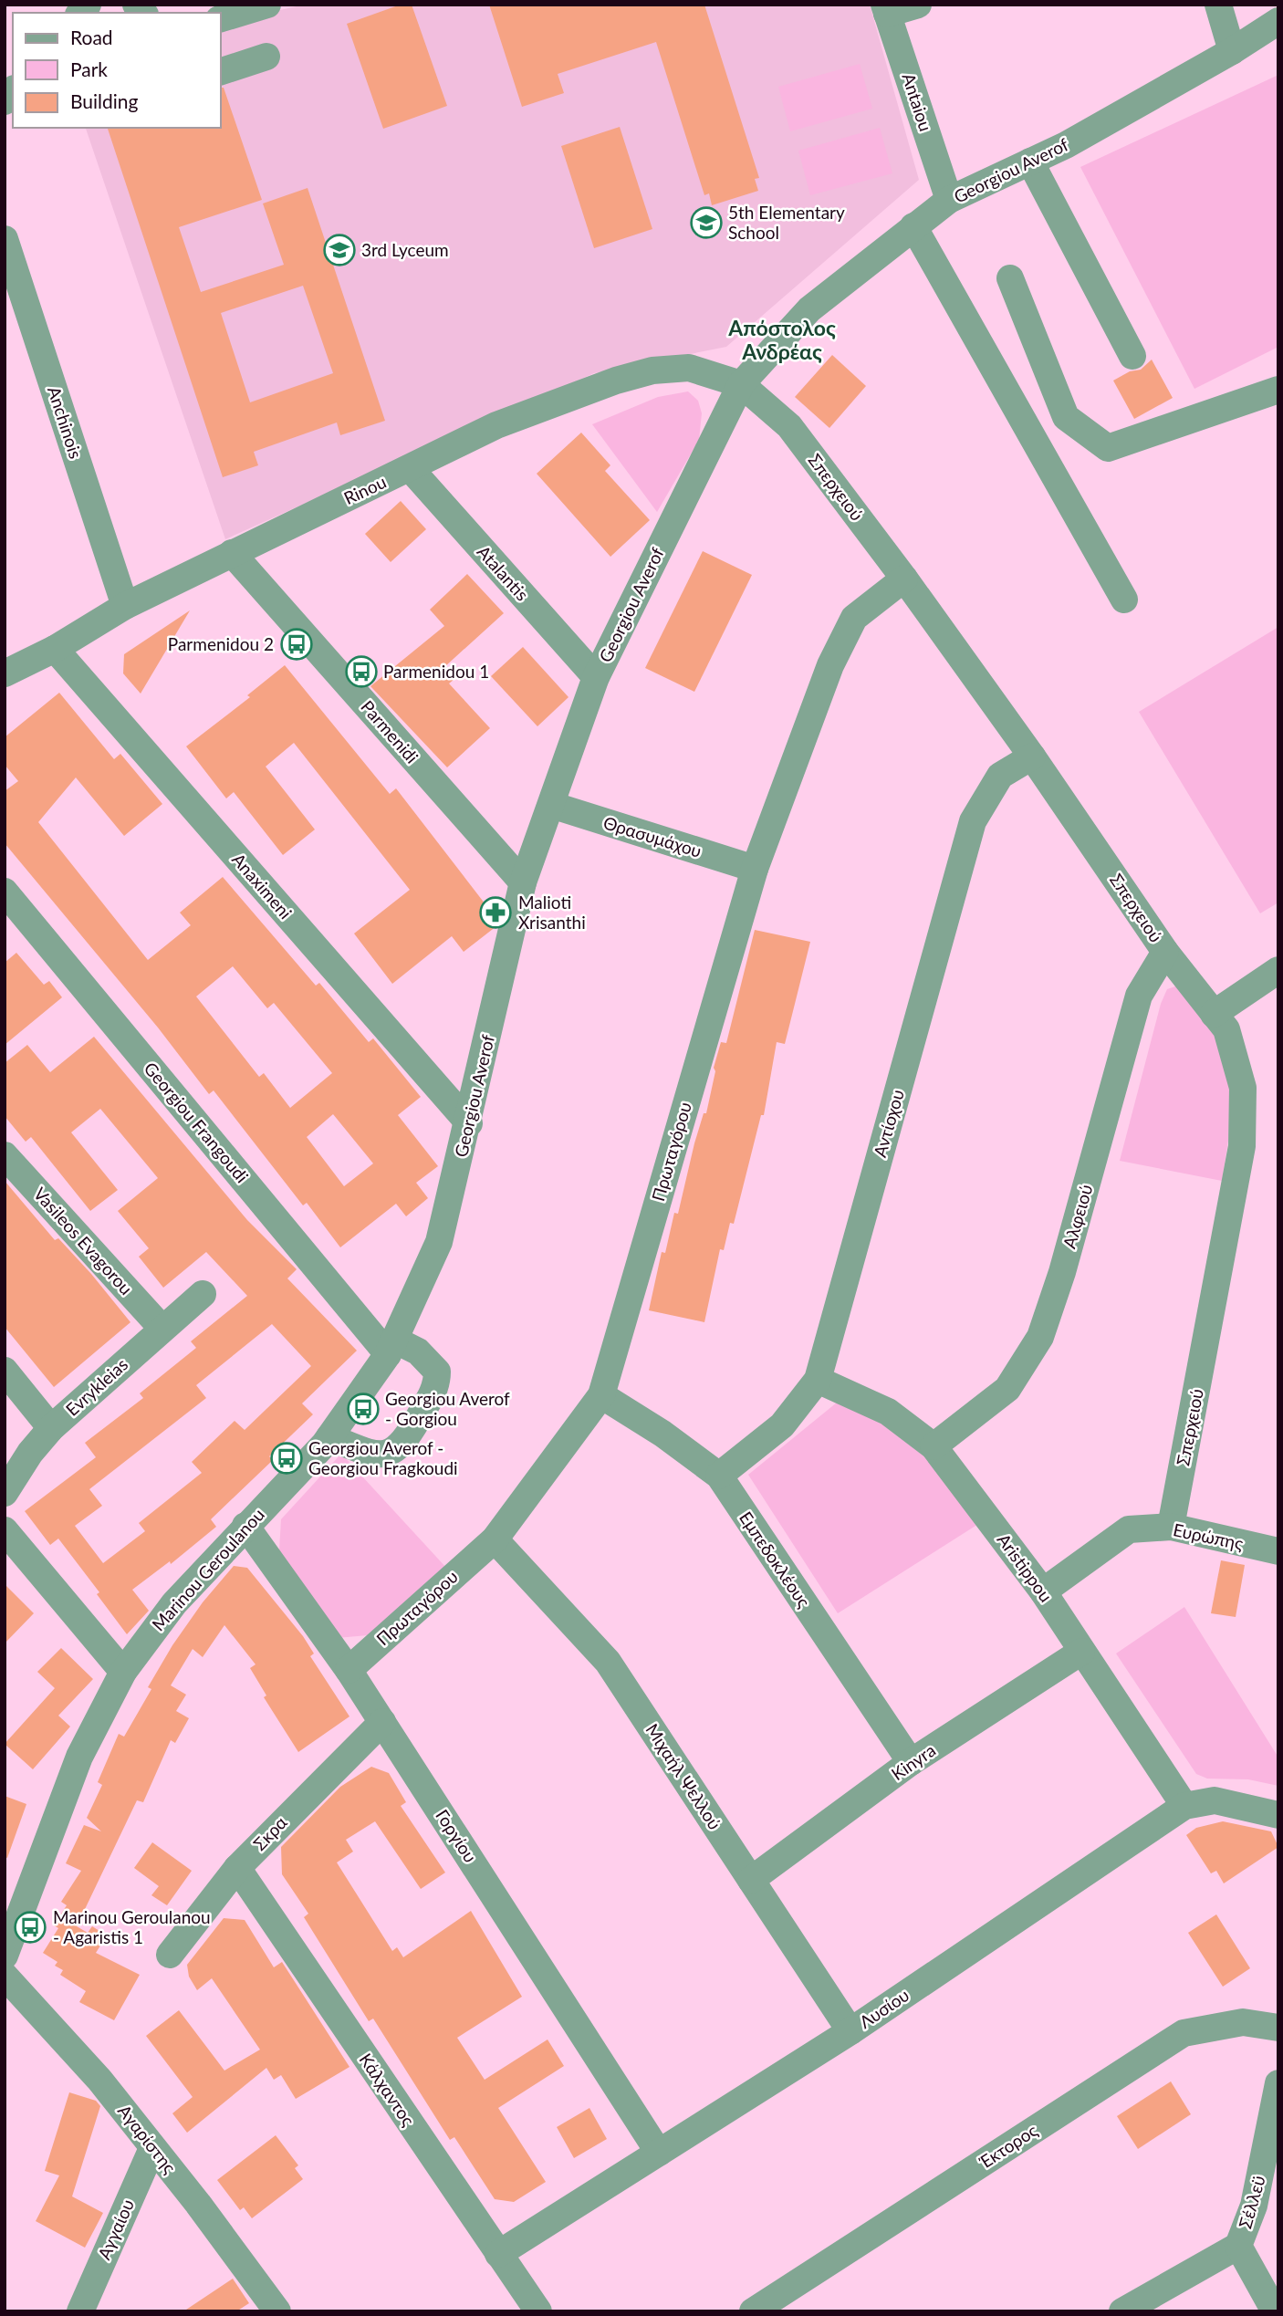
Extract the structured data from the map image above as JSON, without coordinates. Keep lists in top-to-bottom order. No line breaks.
{"streets":{"street":["Antaiou","Georgiou Averof","Anchinois","Σπερχειού","Rinou","Atalantis","Parmenidi","Θρασυμάχου","Anaximeni","Georgiou Frangoudi","Αντίοχου","Πρωταγόρου","Αλφειού","Vasileos Evagorou","Evrykleias","Ευρώπης","Εμπεδοκλέους","Aristippou","Marinou Geroulanou","Kinyra","Μιχαήλ Ψελλού","Σκρα","Γοργίου","Λυσίου","Κάλχαντος","Αγαρίστης","Έκτορος","Σέλλεϋ","Αγγαίου"]},"crossings":[["Antaiou","Georgiou Averof"],["Georgiou Averof","Σπερχειού"],["Georgiou Averof","Rinou"],["Georgiou Averof","Atalantis"],["Georgiou Averof","Parmenidi"],["Georgiou Averof","Θρασυμάχου"],["Georgiou Averof","Anaximeni"],["Georgiou Averof","Georgiou Frangoudi"],["Georgiou Averof","Marinou Geroulanou"],["Anchinois","Rinou"],["Σπερχειού","Rinou"],["Σπερχειού","Αντίοχου"],["Σπερχειού","Πρωταγόρου"],["Σπερχειού","Αλφειού"],["Σπερχειού","Ευρώπης"],["Rinou","Atalantis"],["Rinou","Parmenidi"],["Rinou","Anaximeni"],["Θρασυμάχου","Πρωταγόρου"],["Αντίοχου","Εμπεδοκλέους"],["Αντίοχου","Aristippou"],["Πρωταγόρου","Εμπεδοκλέους"],["Πρωταγόρου","Μιχαήλ Ψελλού"],["Πρωταγόρου","Γοργίου"],["Αλφειού","Aristippou"],["Vasileos Evagorou","Evrykleias"],["Ευρώπης","Aristippou"],["Εμπεδοκλέους","Kinyra"],["Aristippou","Kinyra"],["Aristippou","Λυσίου"],["Marinou Geroulanou","Γοργίου"],["Kinyra","Μιχαήλ Ψελλού"],["Μιχαήλ Ψελλού","Λυσίου"],["Σκρα","Γοργίου"],["Σκρα","Κάλχαντος"],["Γοργίου","Λυσίου"],["Λυσίου","Κάλχαντος"],["Αγαρίστης","Αγγαίου"]],"districts":["Απόστολος Ανδρέας"],"places":{"school or university":["5th Elementary School","3rd Lyceum"],"bus stop":["Parmenidou 2","Parmenidou 1","Georgiou Averof - Gorgiou","Georgiou Averof - Georgiou Fragkoudi","Marinou Geroulanou - Agaristis 1"],"pharmacy":["Malioti Xrisanthi"]},"legend":["Road","Park","Building"]}
